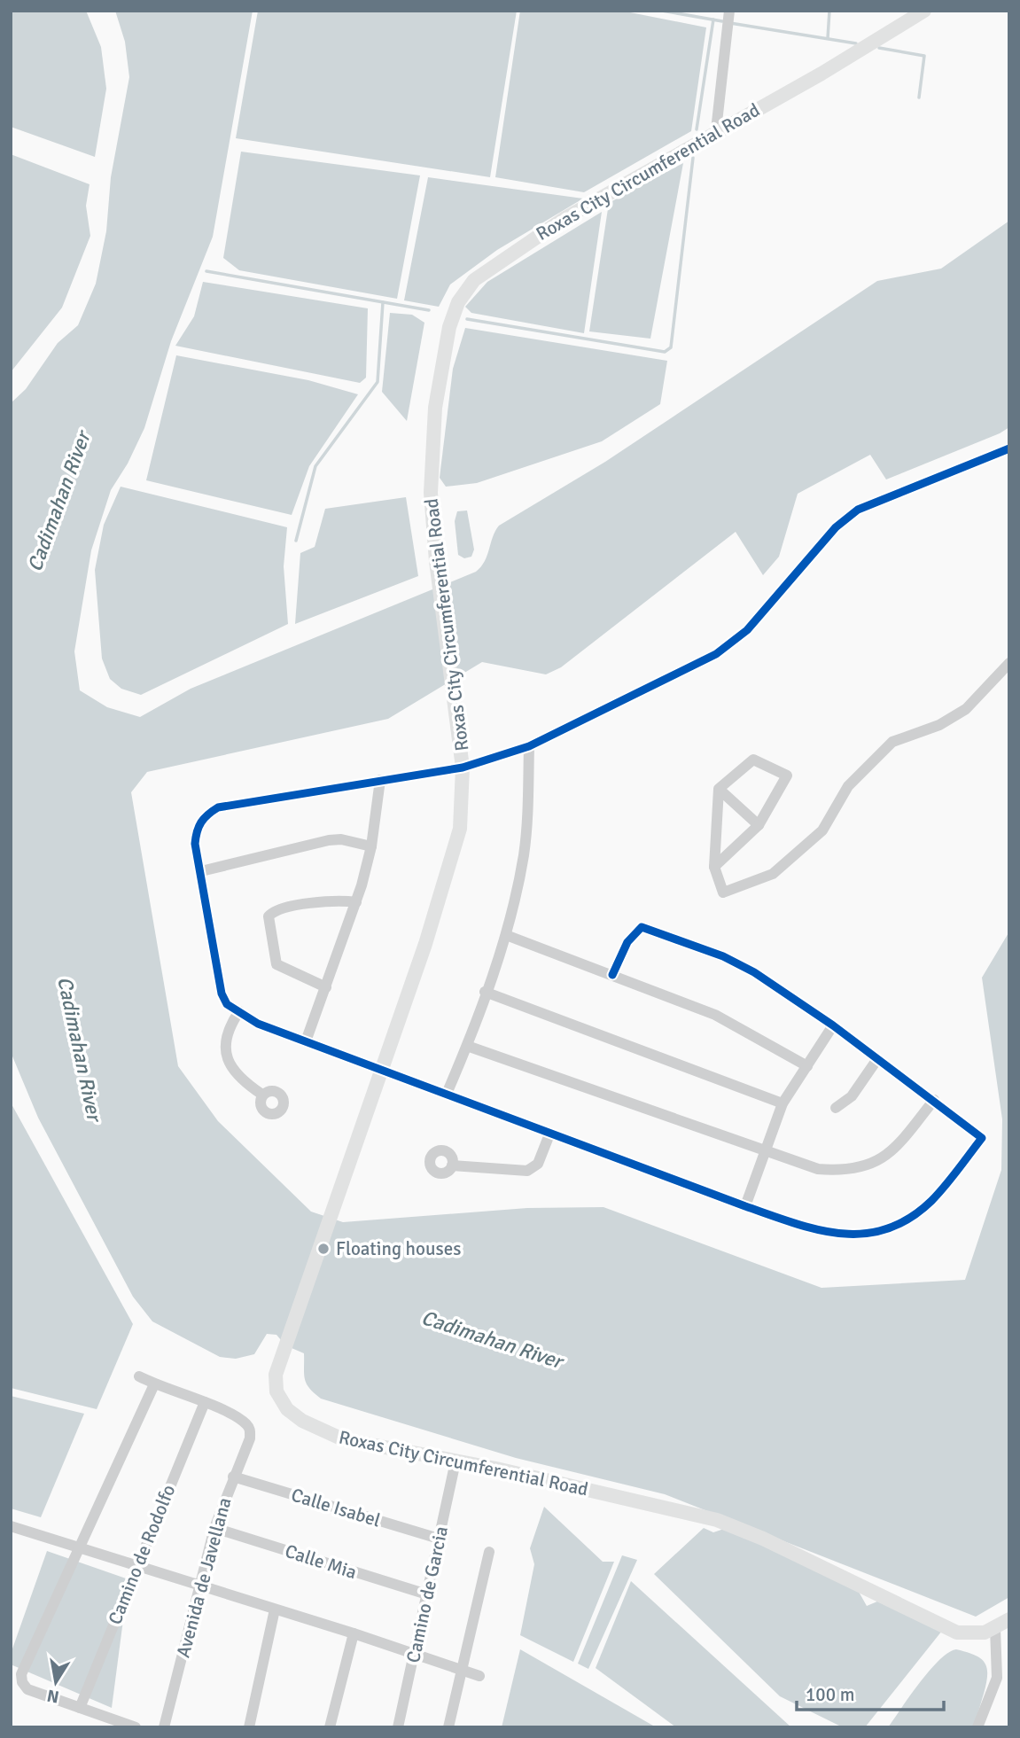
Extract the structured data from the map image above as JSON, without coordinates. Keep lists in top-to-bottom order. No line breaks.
{"streets":{"main road":["Roxas City Circumferential Road"],"street":["Calle Isabel","Camino de Rodolfo","Calle Mia","Avenida de Javellana","Camino de Garcia"]},"crossings":[["Roxas City Circumferential Road","Camino de Garcia"],["Calle Isabel","Avenida de Javellana"],["Calle Isabel","Camino de Garcia"],["Camino de Rodolfo","Avenida de Javellana"],["Calle Mia","Avenida de Javellana"],["Calle Mia","Camino de Garcia"]],"water":["Cadimahan River"],"places":["Floating houses"],"scale_bar":"100 m","north":"bottom"}
